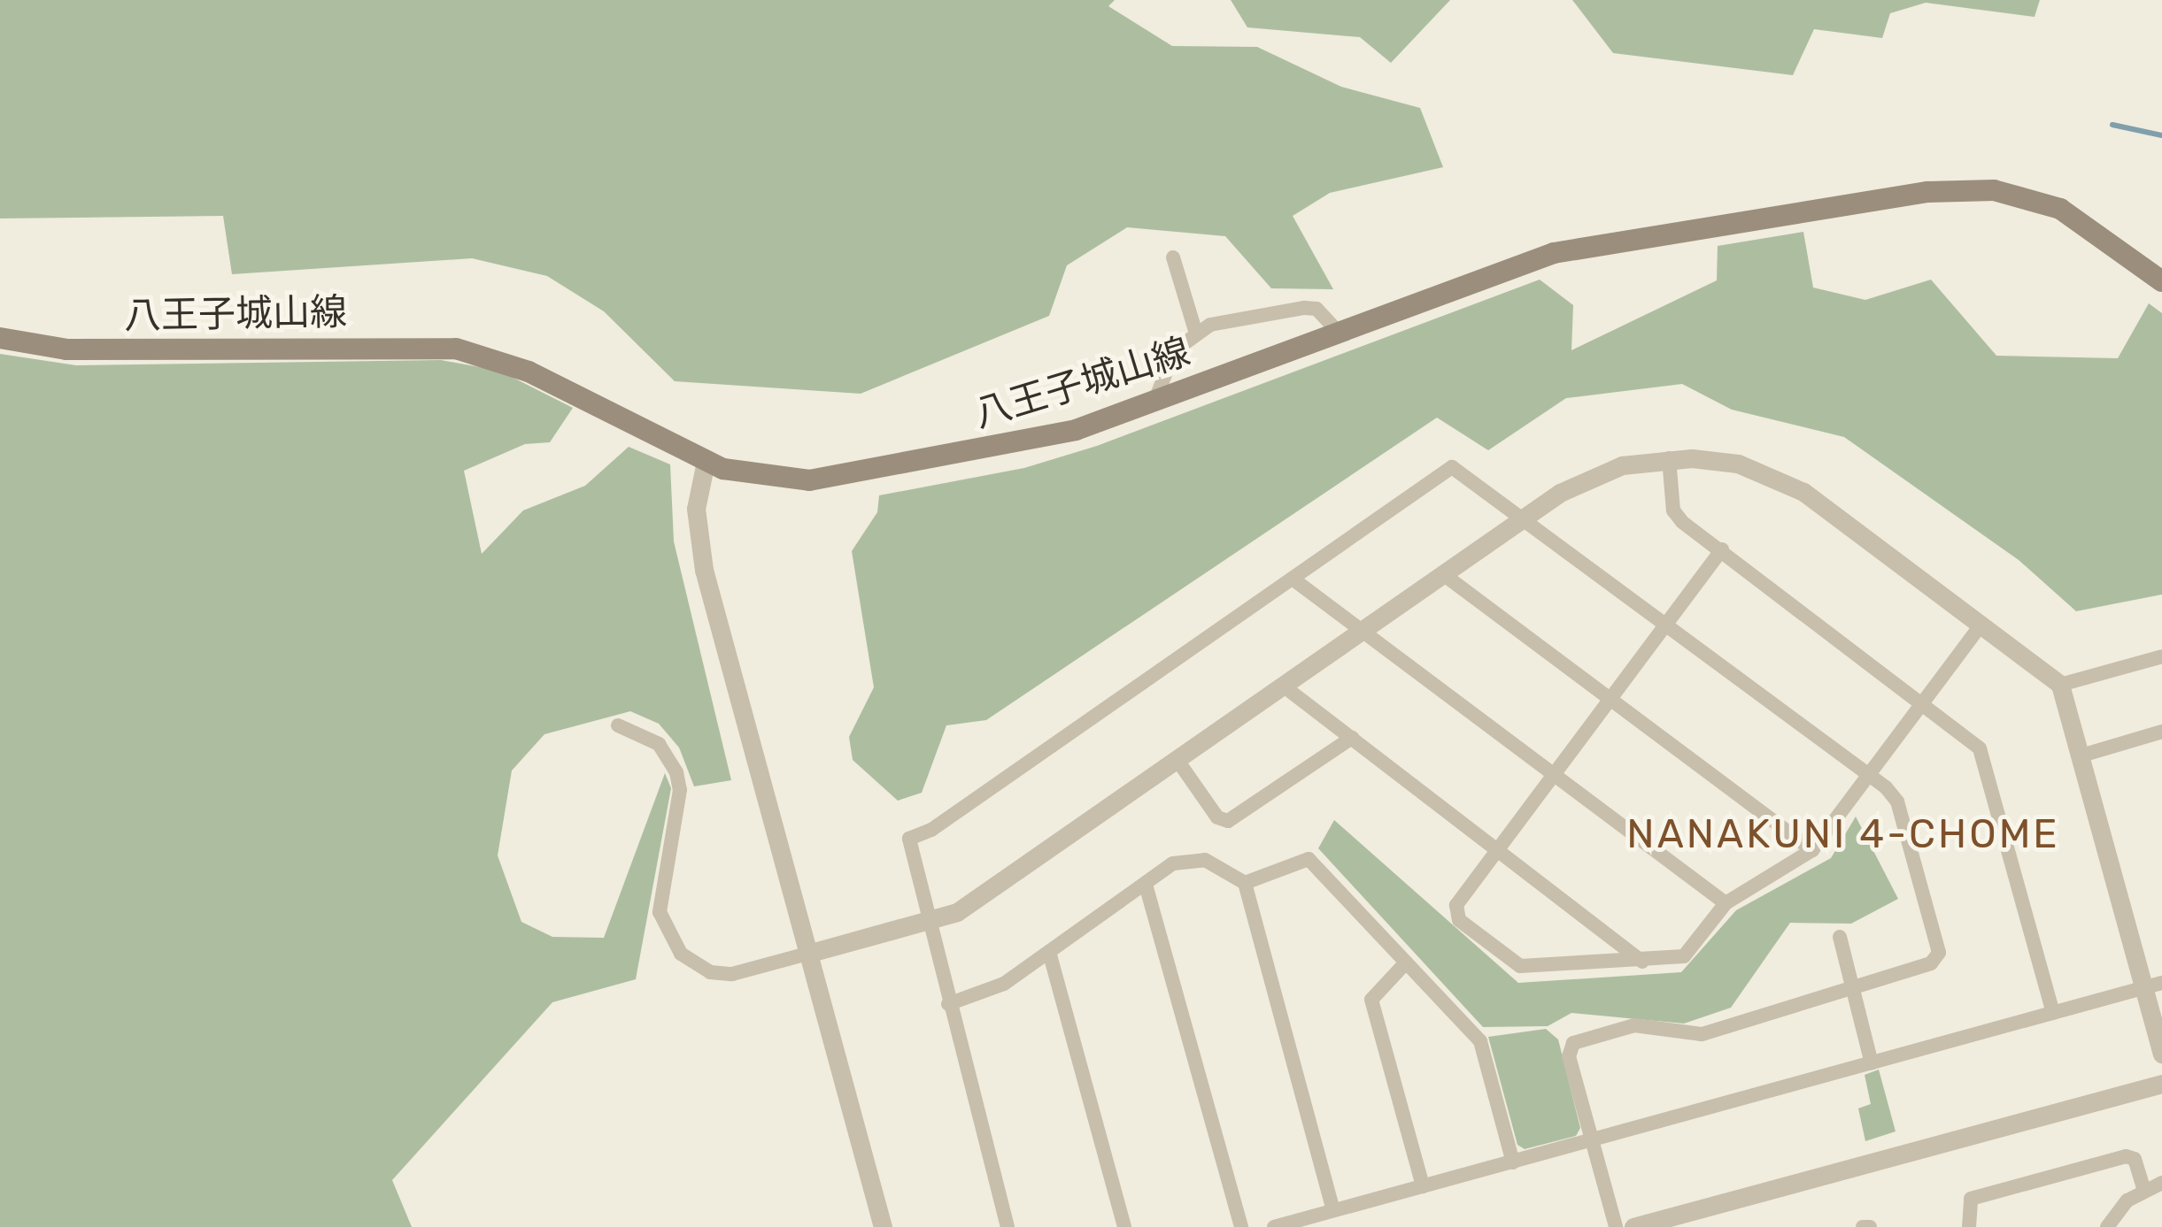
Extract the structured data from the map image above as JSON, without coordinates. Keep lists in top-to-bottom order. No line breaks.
{"streets":{"main road":["八王子城山線"]},"districts":["NANAKUNI 4-CHOME"]}
